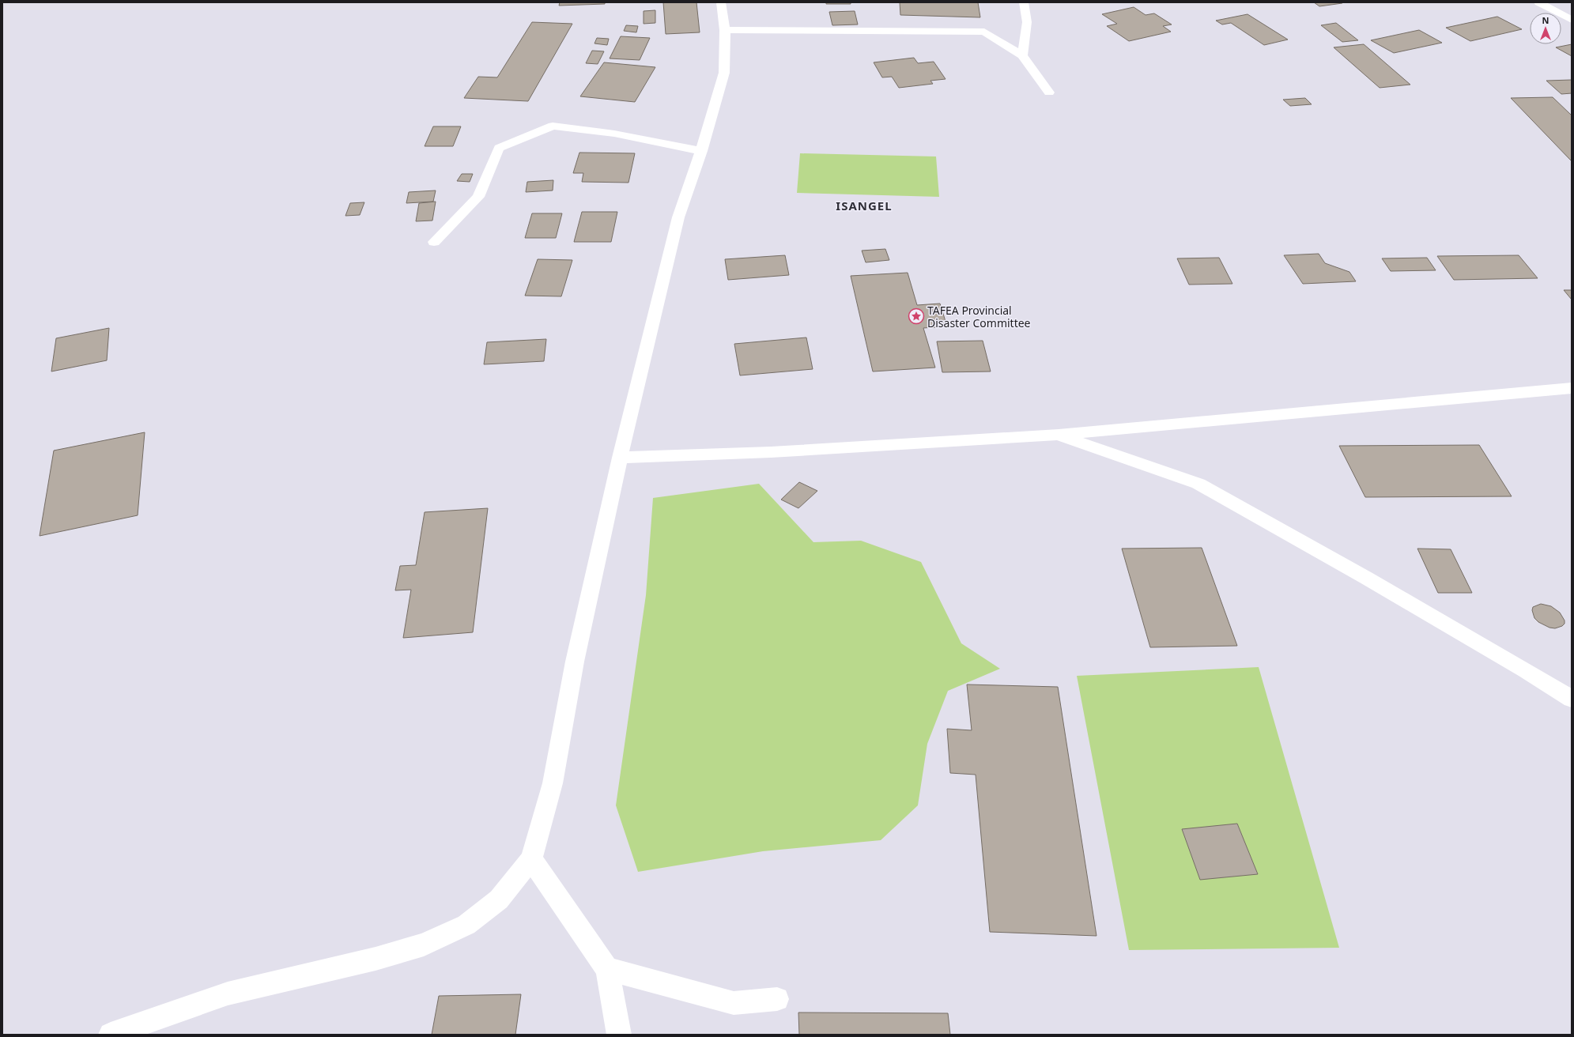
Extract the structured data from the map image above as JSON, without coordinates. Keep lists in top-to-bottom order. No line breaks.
{"districts":["ISANGEL"],"places":{"place":["TAFEA Provincial Disaster Committee"]},"north":"top"}
